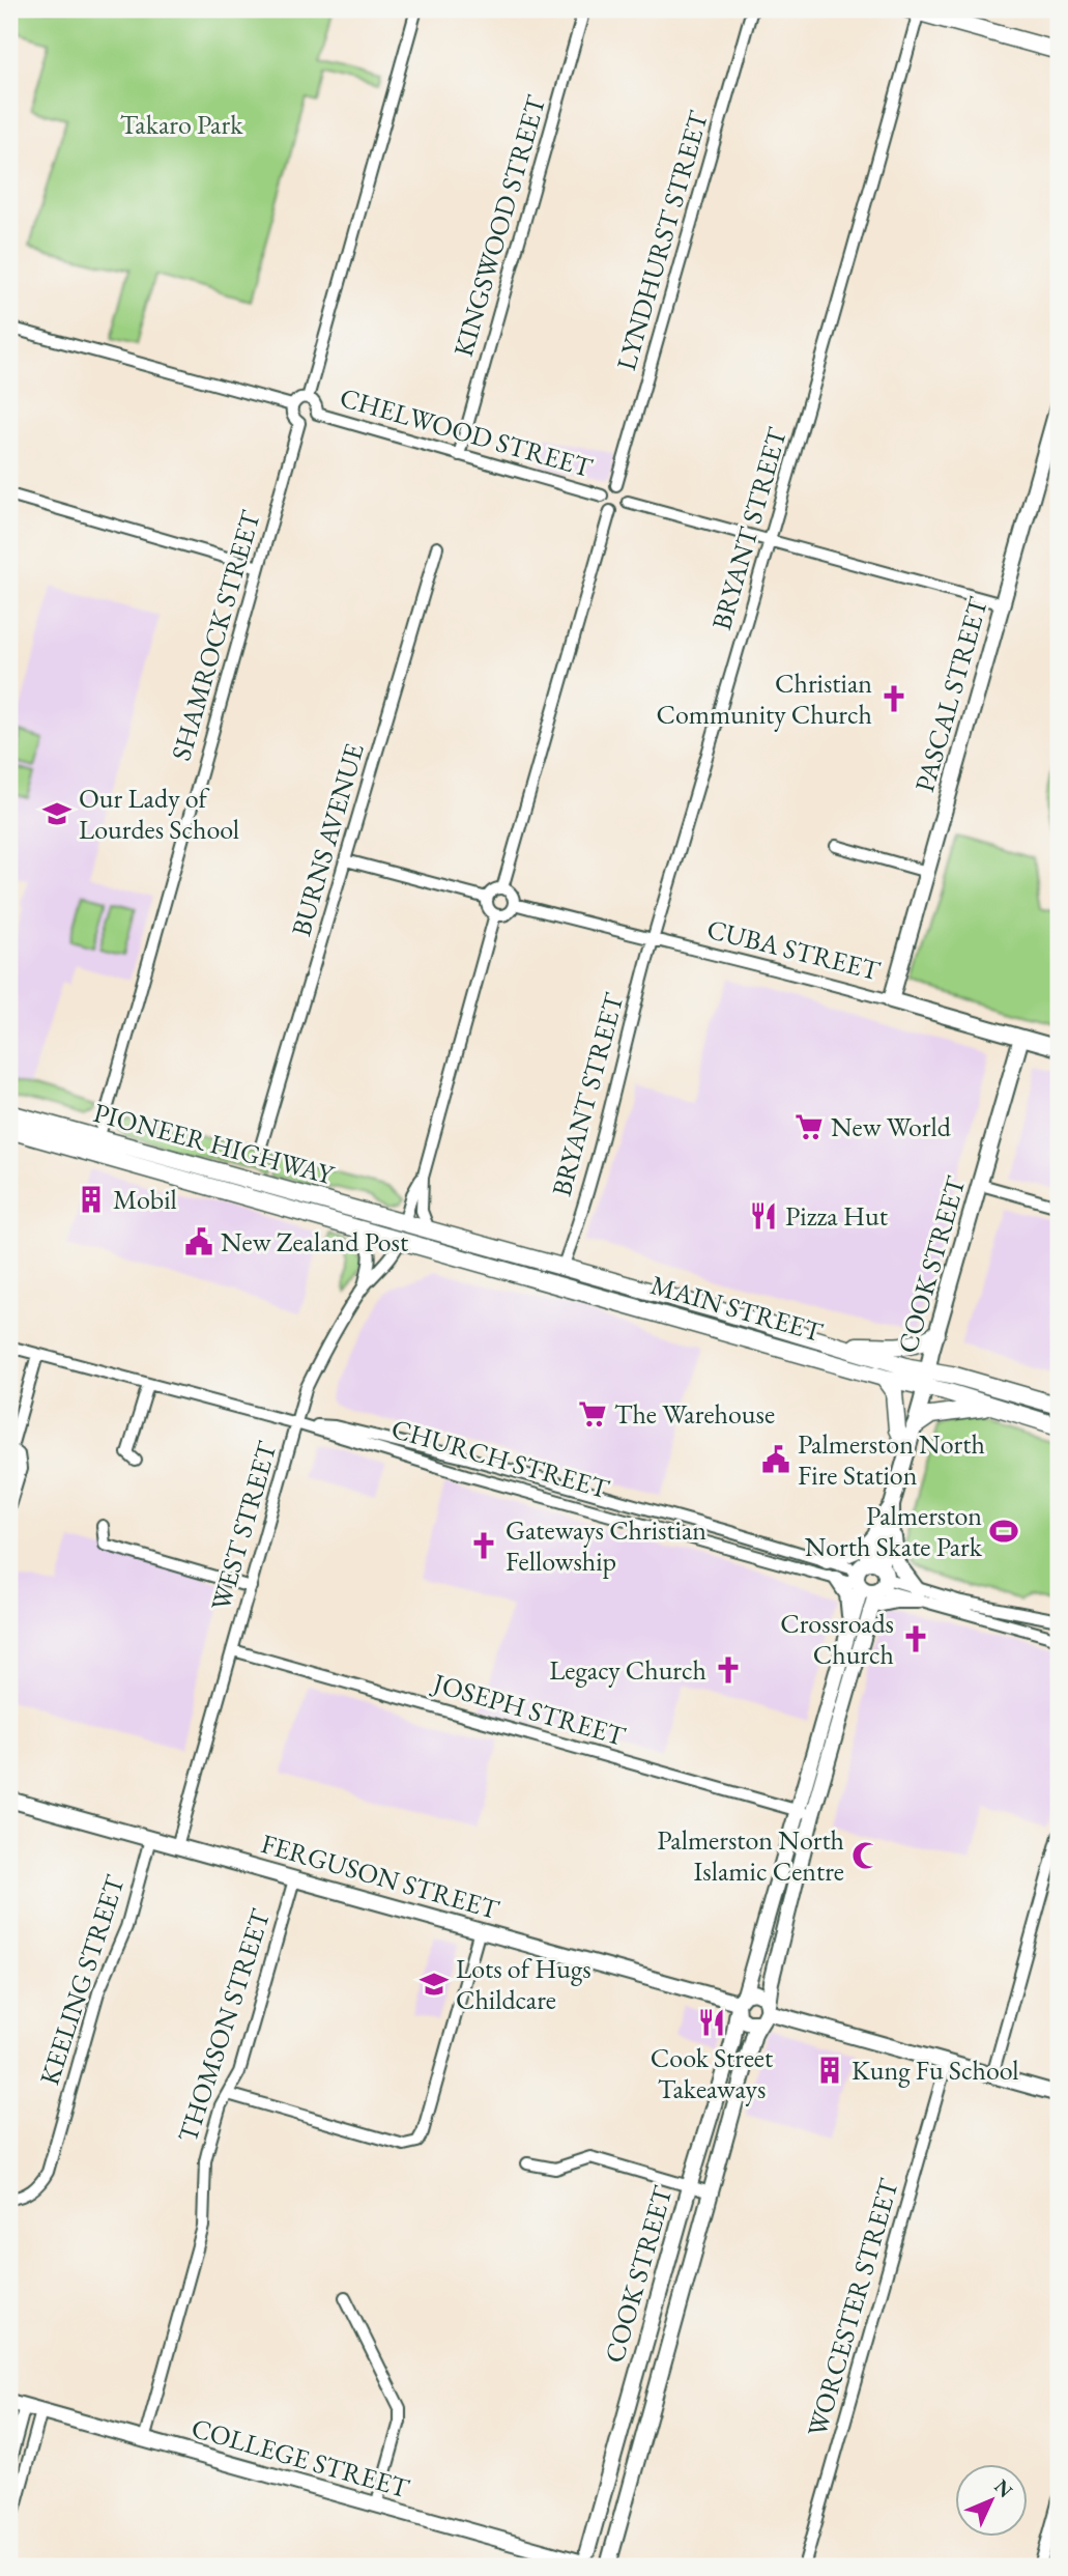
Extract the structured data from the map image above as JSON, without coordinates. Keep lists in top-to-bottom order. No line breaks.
{"streets":{"main road":["PIONEER HIGHWAY","MAIN STREET"],"street":["KINGSWOOD STREET","LYNDHURST STREET","CHELWOOD STREET","BRYANT STREET","SHAMROCK STREET","PASCAL STREET","BURNS AVENUE","CUBA STREET","COOK STREET","CHURCH STREET","WEST STREET","JOSEPH STREET","FERGUSON STREET","KEELING STREET","THOMSON STREET","WORCESTER STREET","COLLEGE STREET"]},"crossings":[["KINGSWOOD STREET","CHELWOOD STREET"],["LYNDHURST STREET","CHELWOOD STREET"],["CHELWOOD STREET","SHAMROCK STREET"],["BRYANT STREET","CUBA STREET"],["BRYANT STREET","MAIN STREET"],["SHAMROCK STREET","PIONEER HIGHWAY"],["PASCAL STREET","CUBA STREET"],["CUBA STREET","COOK STREET"],["PIONEER HIGHWAY","MAIN STREET"],["PIONEER HIGHWAY","WEST STREET"],["COOK STREET","MAIN STREET"],["COOK STREET","CHURCH STREET"],["COOK STREET","JOSEPH STREET"],["COOK STREET","FERGUSON STREET"],["COOK STREET","COLLEGE STREET"],["MAIN STREET","WEST STREET"],["CHURCH STREET","WEST STREET"],["WEST STREET","JOSEPH STREET"],["WEST STREET","FERGUSON STREET"],["FERGUSON STREET","KEELING STREET"],["FERGUSON STREET","THOMSON STREET"],["THOMSON STREET","COLLEGE STREET"]],"parks":["Takaro Park"],"places":{"church":["Christian Community Church","Gateways Christian Fellowship","Crossroads Church","Legacy Church"],"school or university":["Our Lady of Lourdes School","Lots of Hugs Childcare"],"supermarket":["New World","The Warehouse"],"building":["Mobil","Kung Fu School"],"restaurant":["Pizza Hut","Cook Street Takeaways"],"public building":["New Zealand Post","Palmerston North Fire Station"],"sports":["Palmerston North Skate Park"],"mosque":["Palmerston North Islamic Centre"]},"north":"top right"}
